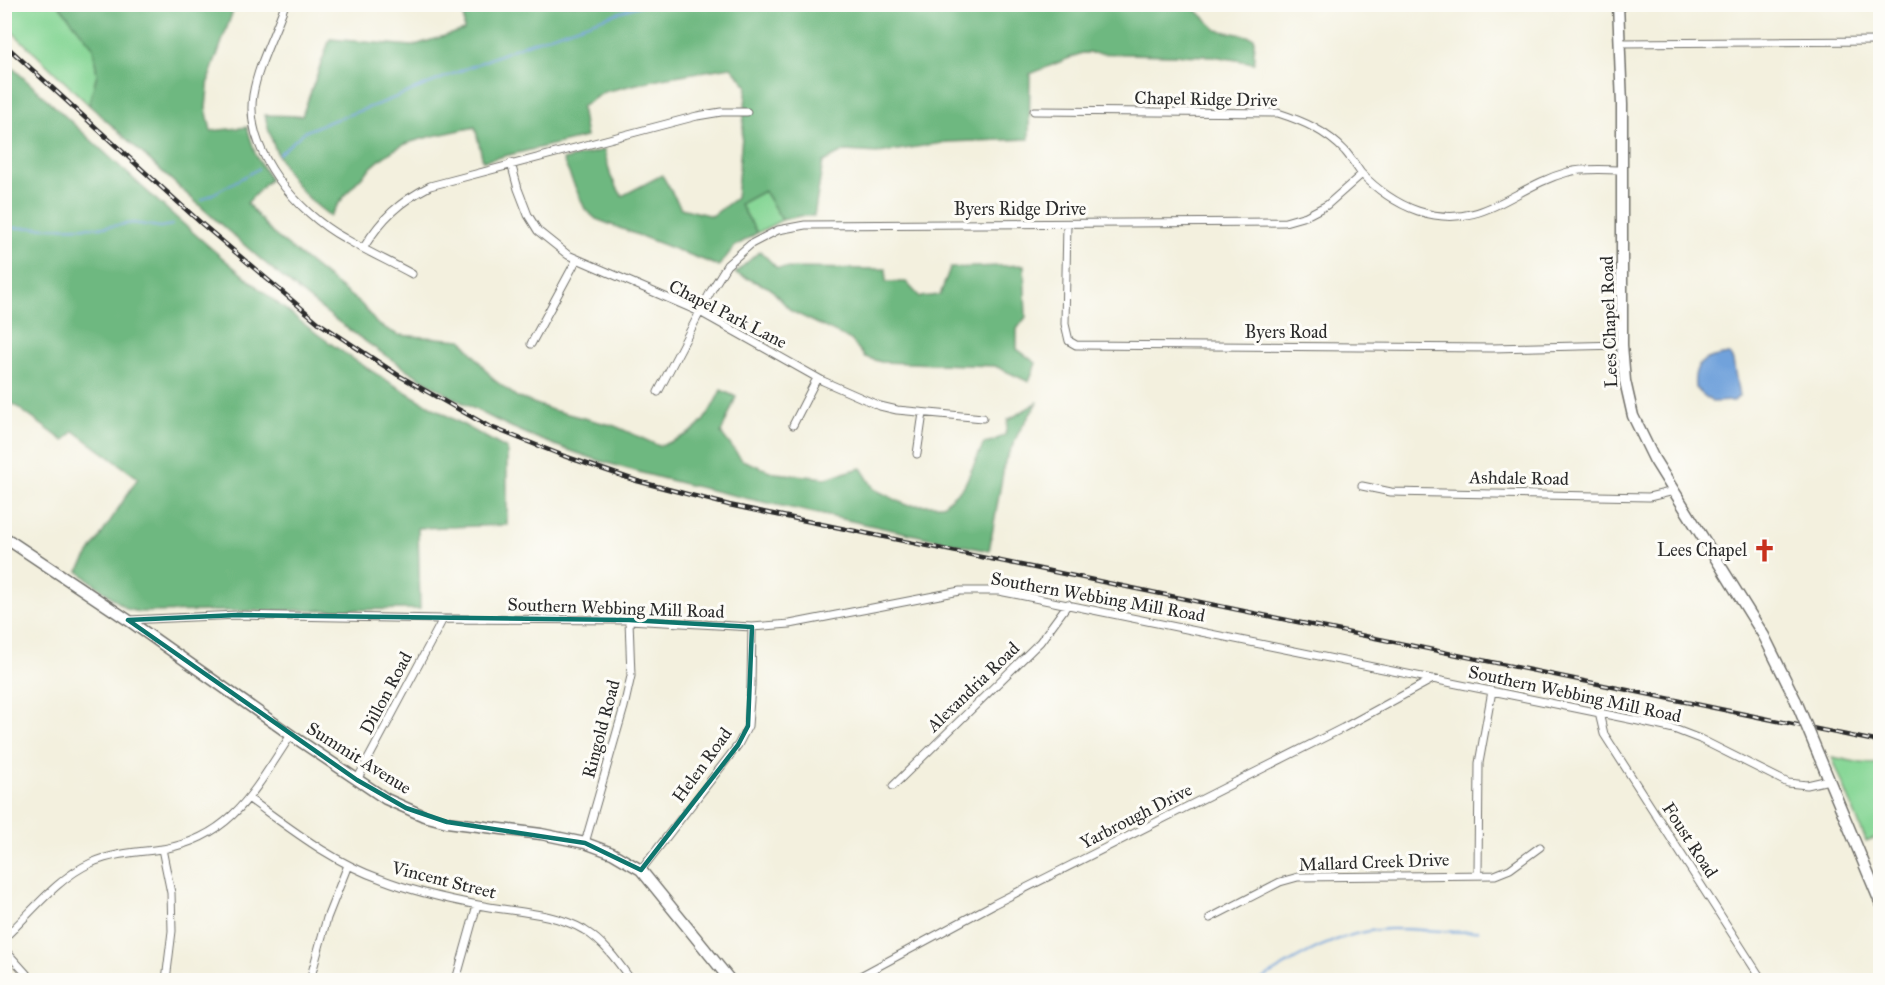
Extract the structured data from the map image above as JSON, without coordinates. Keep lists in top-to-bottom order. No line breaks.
{"streets":{"main road":["Lees Chapel Road","Summit Avenue"],"street":["Chapel Ridge Drive","Byers Ridge Drive","Chapel Park Lane","Byers Road","Ashdale Road","Southern Webbing Mill Road","Alexandria Road","Dillon Road","Ringold Road","Helen Road","Yarbrough Drive","Foust Road","Mallard Creek Drive","Vincent Street"]},"crossings":[["Chapel Ridge Drive","Byers Ridge Drive"],["Chapel Ridge Drive","Lees Chapel Road"],["Byers Ridge Drive","Chapel Park Lane"],["Byers Ridge Drive","Byers Road"],["Lees Chapel Road","Byers Road"],["Lees Chapel Road","Ashdale Road"],["Lees Chapel Road","Southern Webbing Mill Road"],["Southern Webbing Mill Road","Alexandria Road"],["Southern Webbing Mill Road","Dillon Road"],["Southern Webbing Mill Road","Ringold Road"],["Southern Webbing Mill Road","Summit Avenue"],["Southern Webbing Mill Road","Helen Road"],["Southern Webbing Mill Road","Yarbrough Drive"],["Southern Webbing Mill Road","Foust Road"],["Dillon Road","Summit Avenue"],["Ringold Road","Summit Avenue"],["Summit Avenue","Helen Road"]],"places":{"church":["Lees Chapel"]}}
